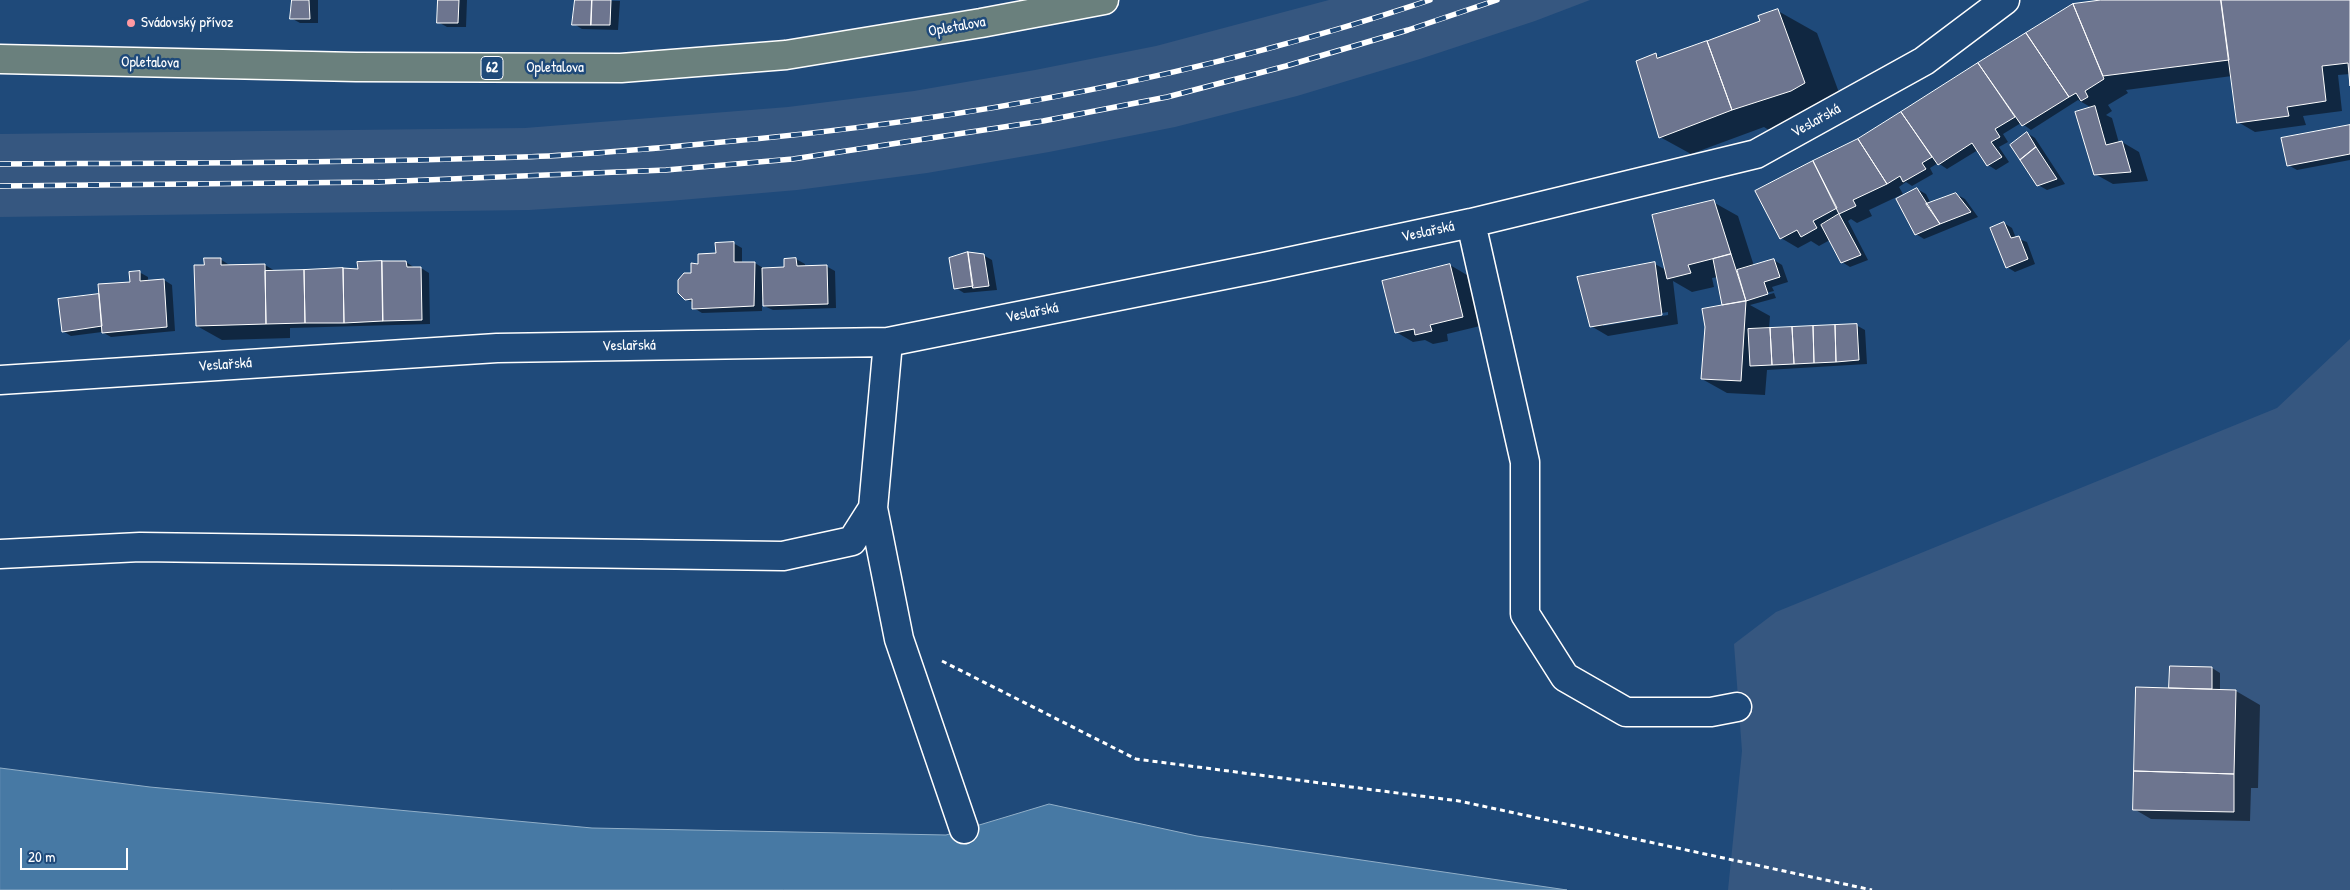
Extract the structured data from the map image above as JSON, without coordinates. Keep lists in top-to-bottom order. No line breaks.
{"streets":{"main road":["Opletalova","62"],"street":["Veslařská"]},"places":["Svádovský přívoz"],"scale_bar":"20 m"}
